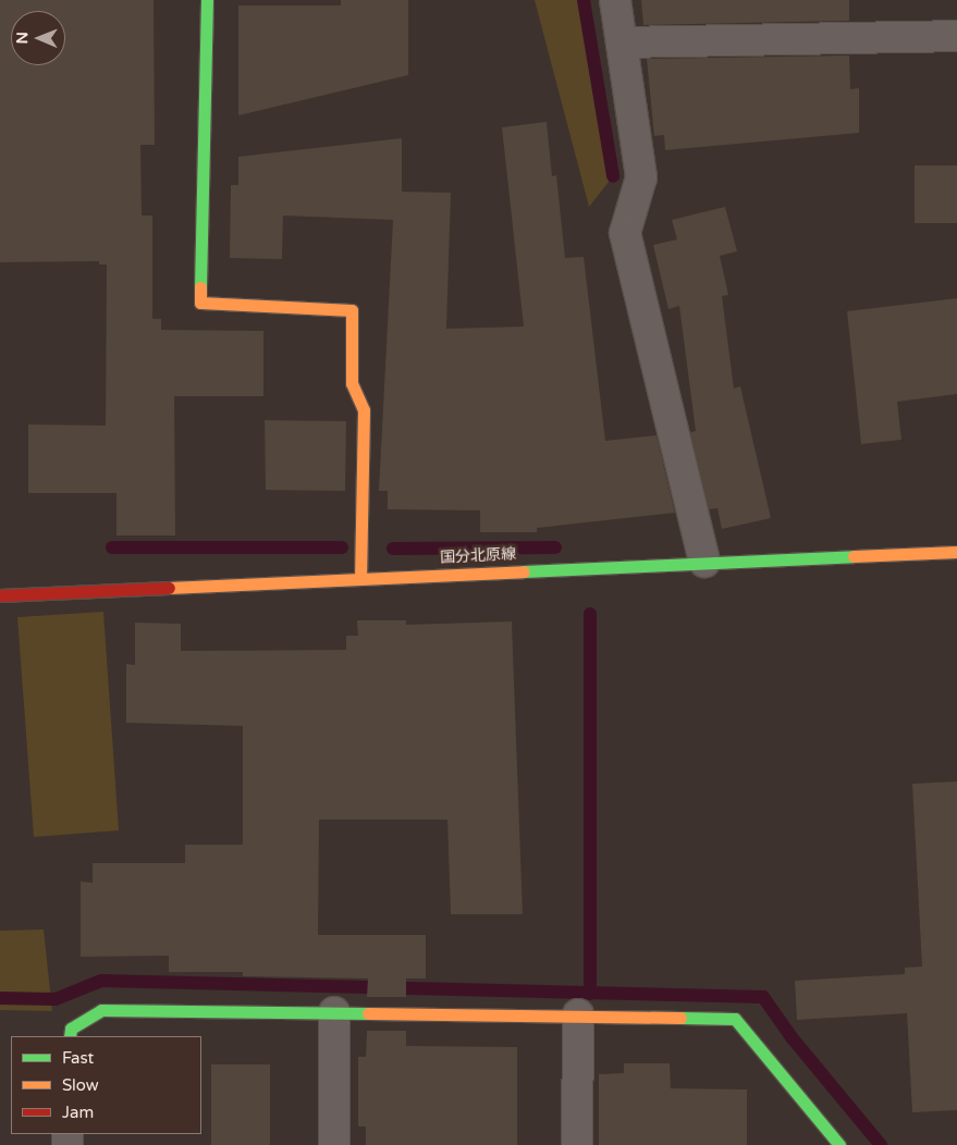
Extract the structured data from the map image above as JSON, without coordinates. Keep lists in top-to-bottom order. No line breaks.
{"streets":{"street":["国分北原線"]},"legend":["Fast","Slow","Jam"],"north":"left"}
